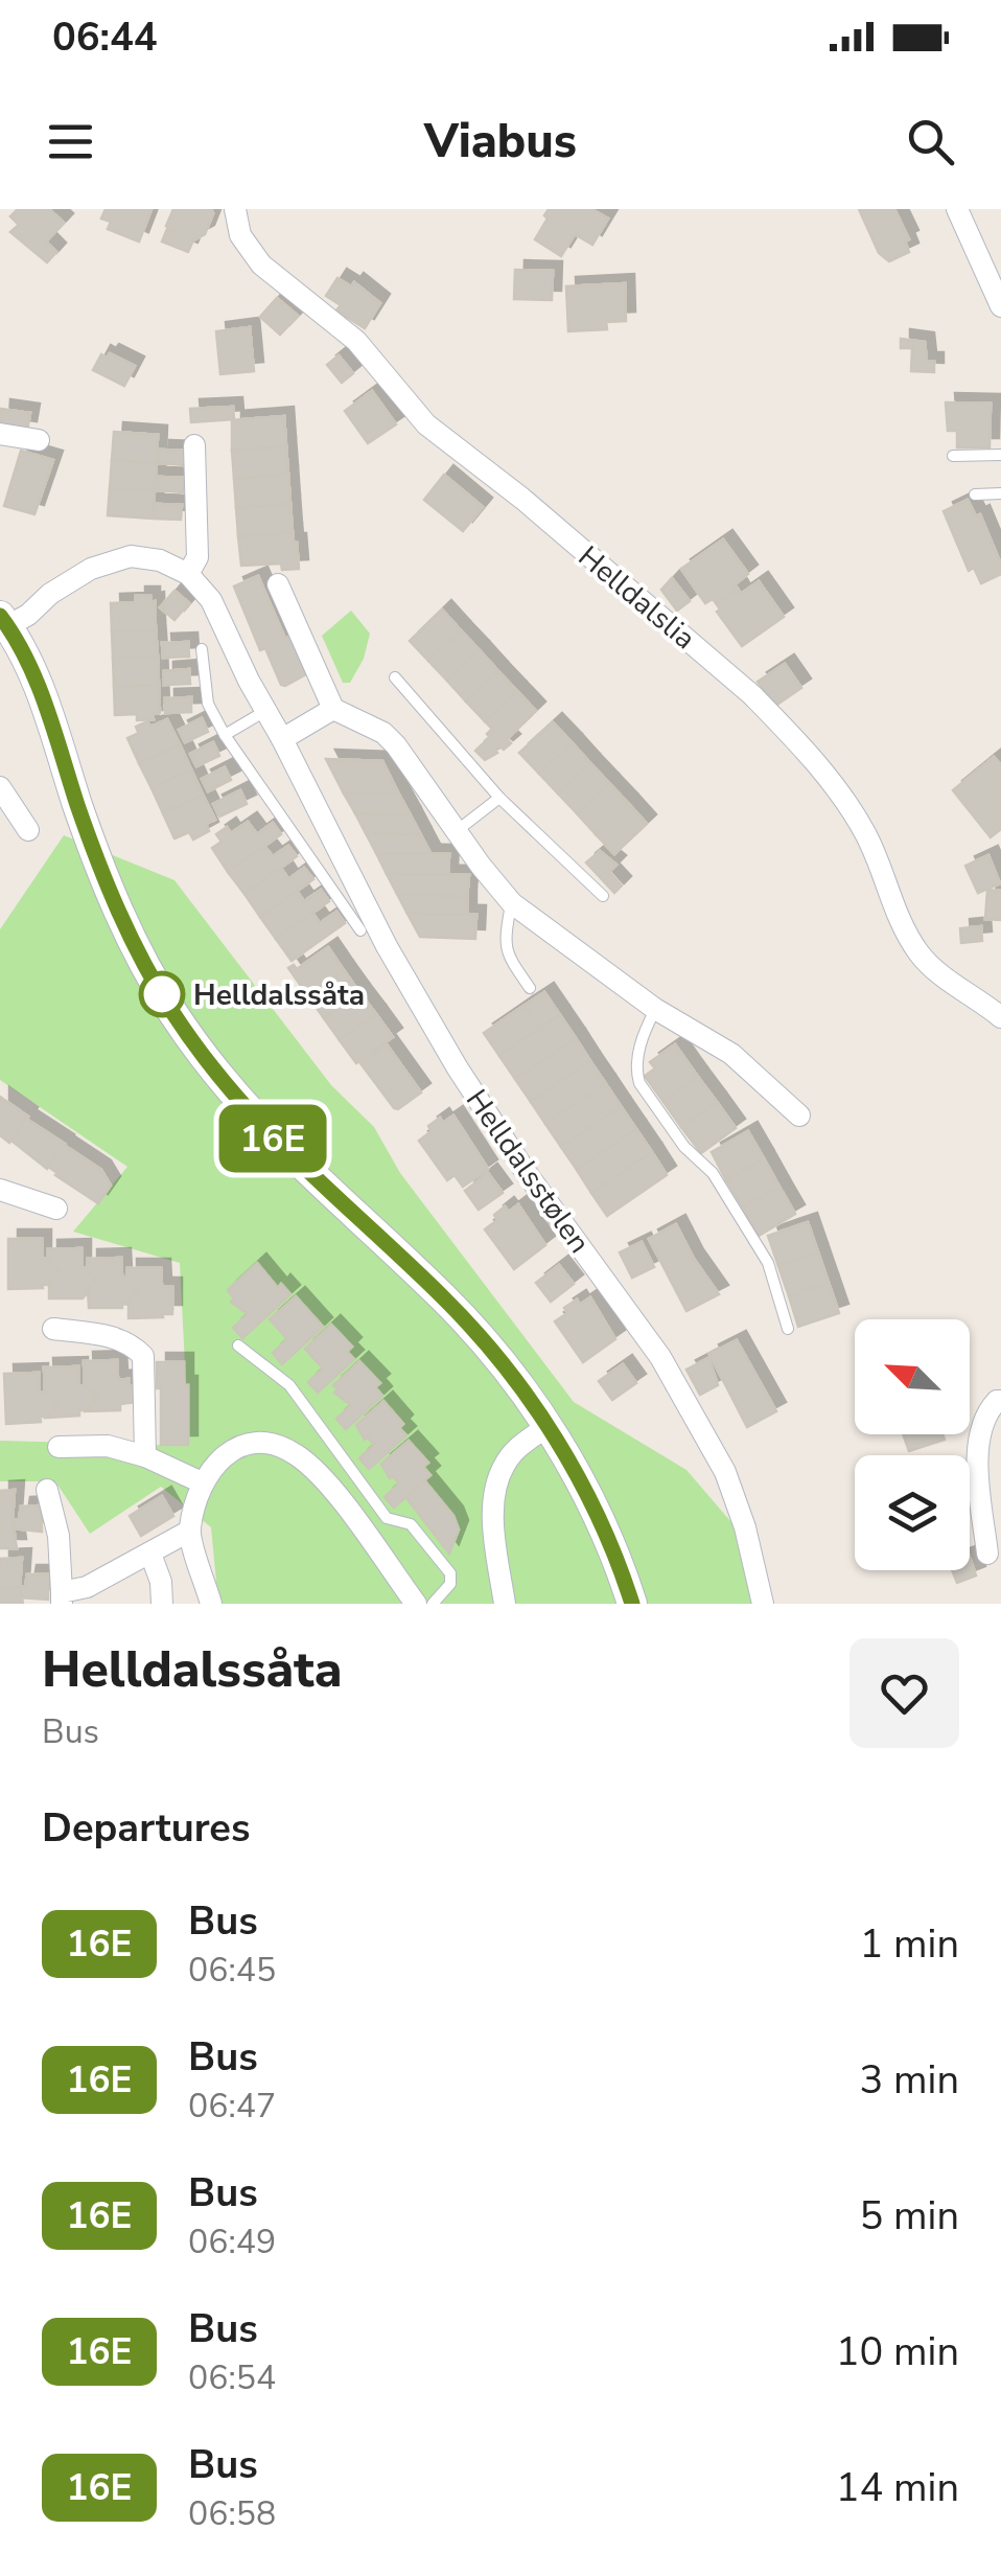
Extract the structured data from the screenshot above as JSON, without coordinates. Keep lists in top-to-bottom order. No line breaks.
{"streets":{"street":["Helldalslia","Helldalsstølen"]},"places":["Helldalssåta"],"lines":["bus line 16E"],"north":"top left","page":{"status":"06:44","header":"Viabus","on_map":"16E","heading":[["Helldalssåta","Bus"],"Departures"],"list":[{"mark":"16E","name":"Bus","note":"06:45","value":"1 min"},{"mark":"16E","name":"Bus","note":"06:47","value":"3 min"},{"mark":"16E","name":"Bus","note":"06:49","value":"5 min"},{"mark":"16E","name":"Bus","note":"06:54","value":"10 min"},{"mark":"16E","name":"Bus","note":"06:58","value":"14 min"}]}}
